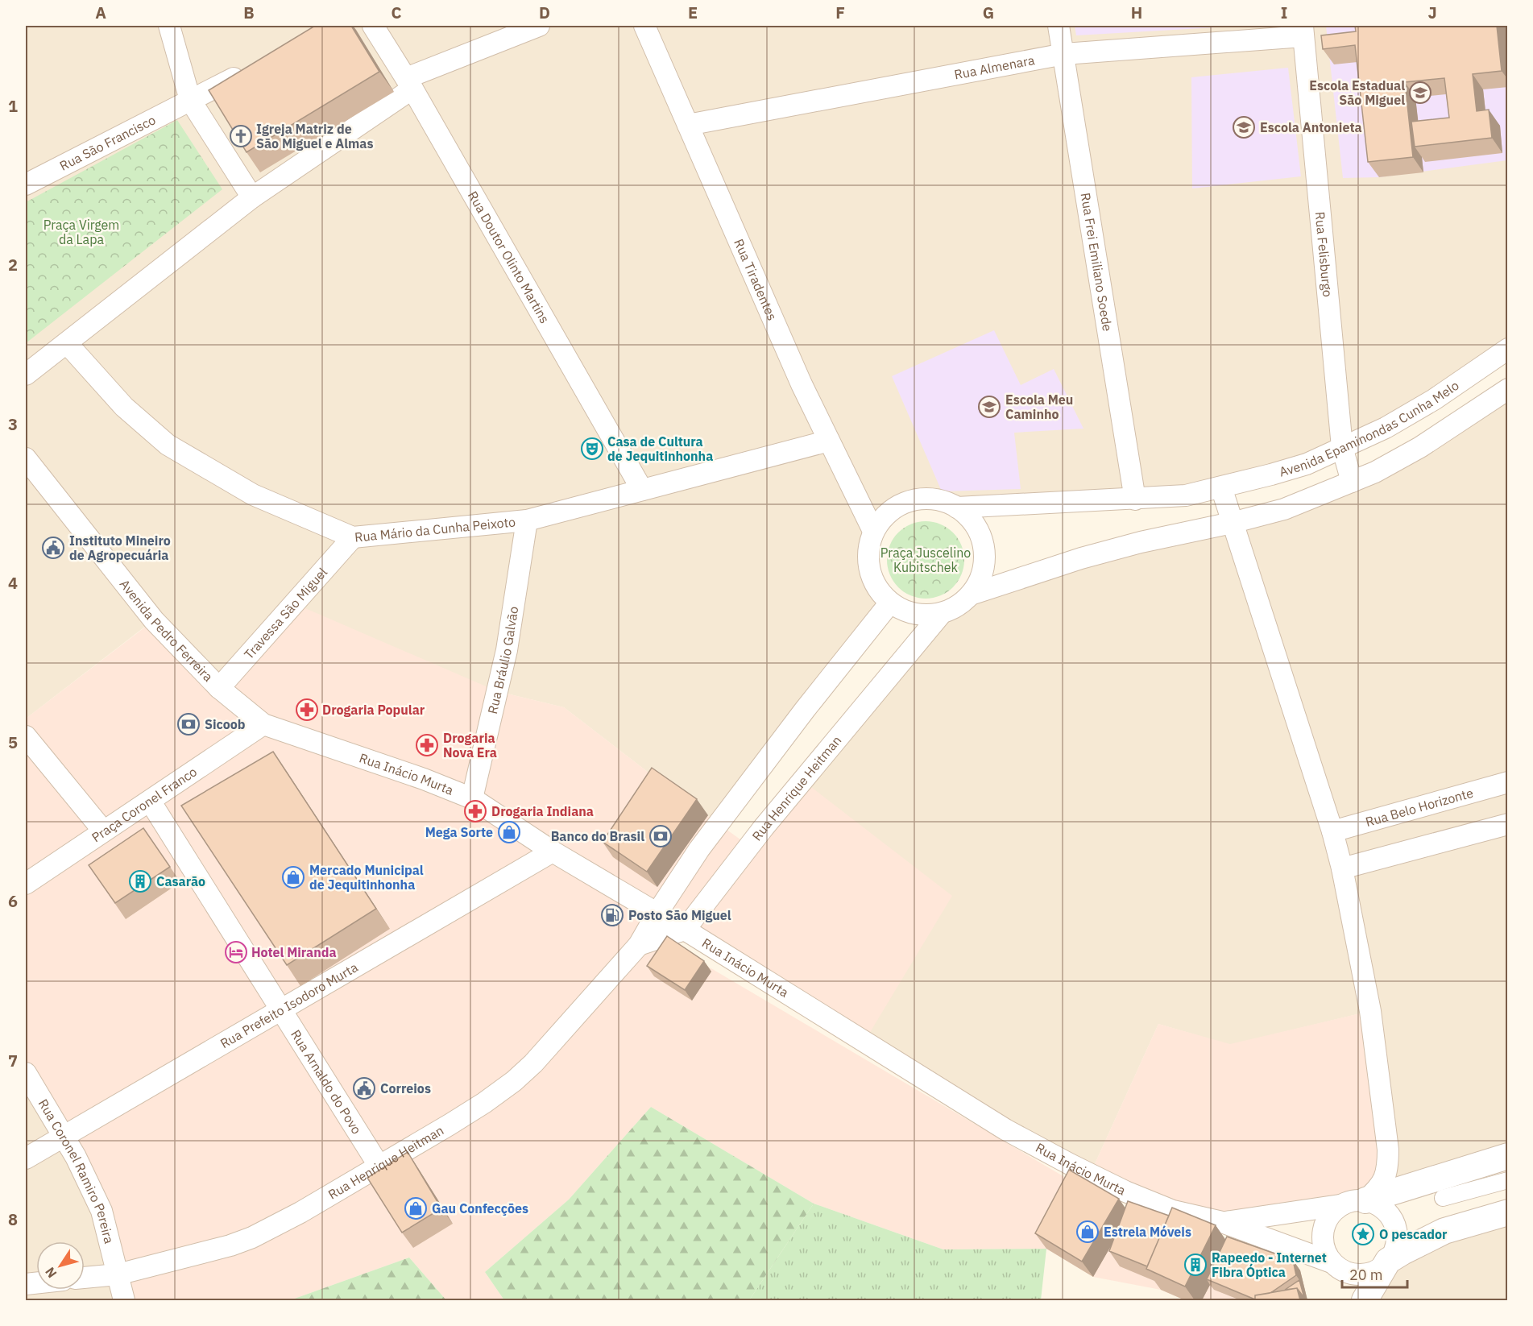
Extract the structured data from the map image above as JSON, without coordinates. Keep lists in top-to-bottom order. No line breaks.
{"streets":{"street":["Rua Almenara","Rua São Francisco","Rua Felisburgo","Rua Doutor Olinto Martins","Rua Frei Emiliano Soede","Rua Tiradentes","Avenida Epaminondas Cunha Melo","Rua Mário da Cunha Peixoto","Travessa São Miguel","Avenida Pedro Ferreira","Rua Bráulio Galvão","Rua Inácio Murta","Rua Henrique Heitman","Praça Coronel Franco","Rua Belo Horizonte","Rua Prefeito Isodoro Murta","Rua Arnaldo do Povo","Rua Coronel Ramiro Pereira"]},"crossings":[["Rua Almenara","Rua Felisburgo"],["Rua Almenara","Rua Frei Emiliano Soede"],["Rua Almenara","Rua Tiradentes"],["Rua Felisburgo","Avenida Epaminondas Cunha Melo"],["Rua Doutor Olinto Martins","Rua Mário da Cunha Peixoto"],["Rua Tiradentes","Rua Mário da Cunha Peixoto"],["Rua Tiradentes","Rua Henrique Heitman"],["Rua Mário da Cunha Peixoto","Travessa São Miguel"],["Rua Mário da Cunha Peixoto","Rua Bráulio Galvão"],["Travessa São Miguel","Avenida Pedro Ferreira"],["Avenida Pedro Ferreira","Rua Inácio Murta"],["Avenida Pedro Ferreira","Praça Coronel Franco"],["Rua Bráulio Galvão","Rua Inácio Murta"],["Rua Inácio Murta","Rua Henrique Heitman"],["Rua Inácio Murta","Praça Coronel Franco"],["Rua Inácio Murta","Rua Prefeito Isodoro Murta"],["Rua Henrique Heitman","Rua Arnaldo do Povo"],["Rua Henrique Heitman","Rua Coronel Ramiro Pereira"],["Praça Coronel Franco","Rua Arnaldo do Povo"],["Rua Prefeito Isodoro Murta","Rua Arnaldo do Povo"],["Rua Prefeito Isodoro Murta","Rua Coronel Ramiro Pereira"]],"parks":["Praça Virgem da Lapa","Praça Juscelino Kubitschek"],"places":{"school or university":["Escola Estadual São Miguel","Escola Antonieta","Escola Meu Caminho"],"church":["Igreja Matriz de São Miguel e Almas"],"theatre":["Casa de Cultura de Jequitinhonha"],"public building":["Instituto Mineiro de Agropecuária","Correios"],"pharmacy":["Drogaria Popular","Drogaria Nova Era","Drogaria Indiana"],"bank":["Sicoob","Banco do Brasil"],"shop":["Mega Sorte","Mercado Municipal de Jequitinhonha","Gau Confecções","Estrela Móveis"],"building":["Casarão","Rapeedo - Internet Fibra Óptica"],"fuel station":["Posto São Miguel"],"hotel":["Hotel Miranda"],"place":["O pescador"]},"scale_bar":"20 m","north":"bottom left","grid":{"columns":["A","B","C","D","E","F","G","H","I","J"],"rows":["1","2","3","4","5","6","7","8"]}}
